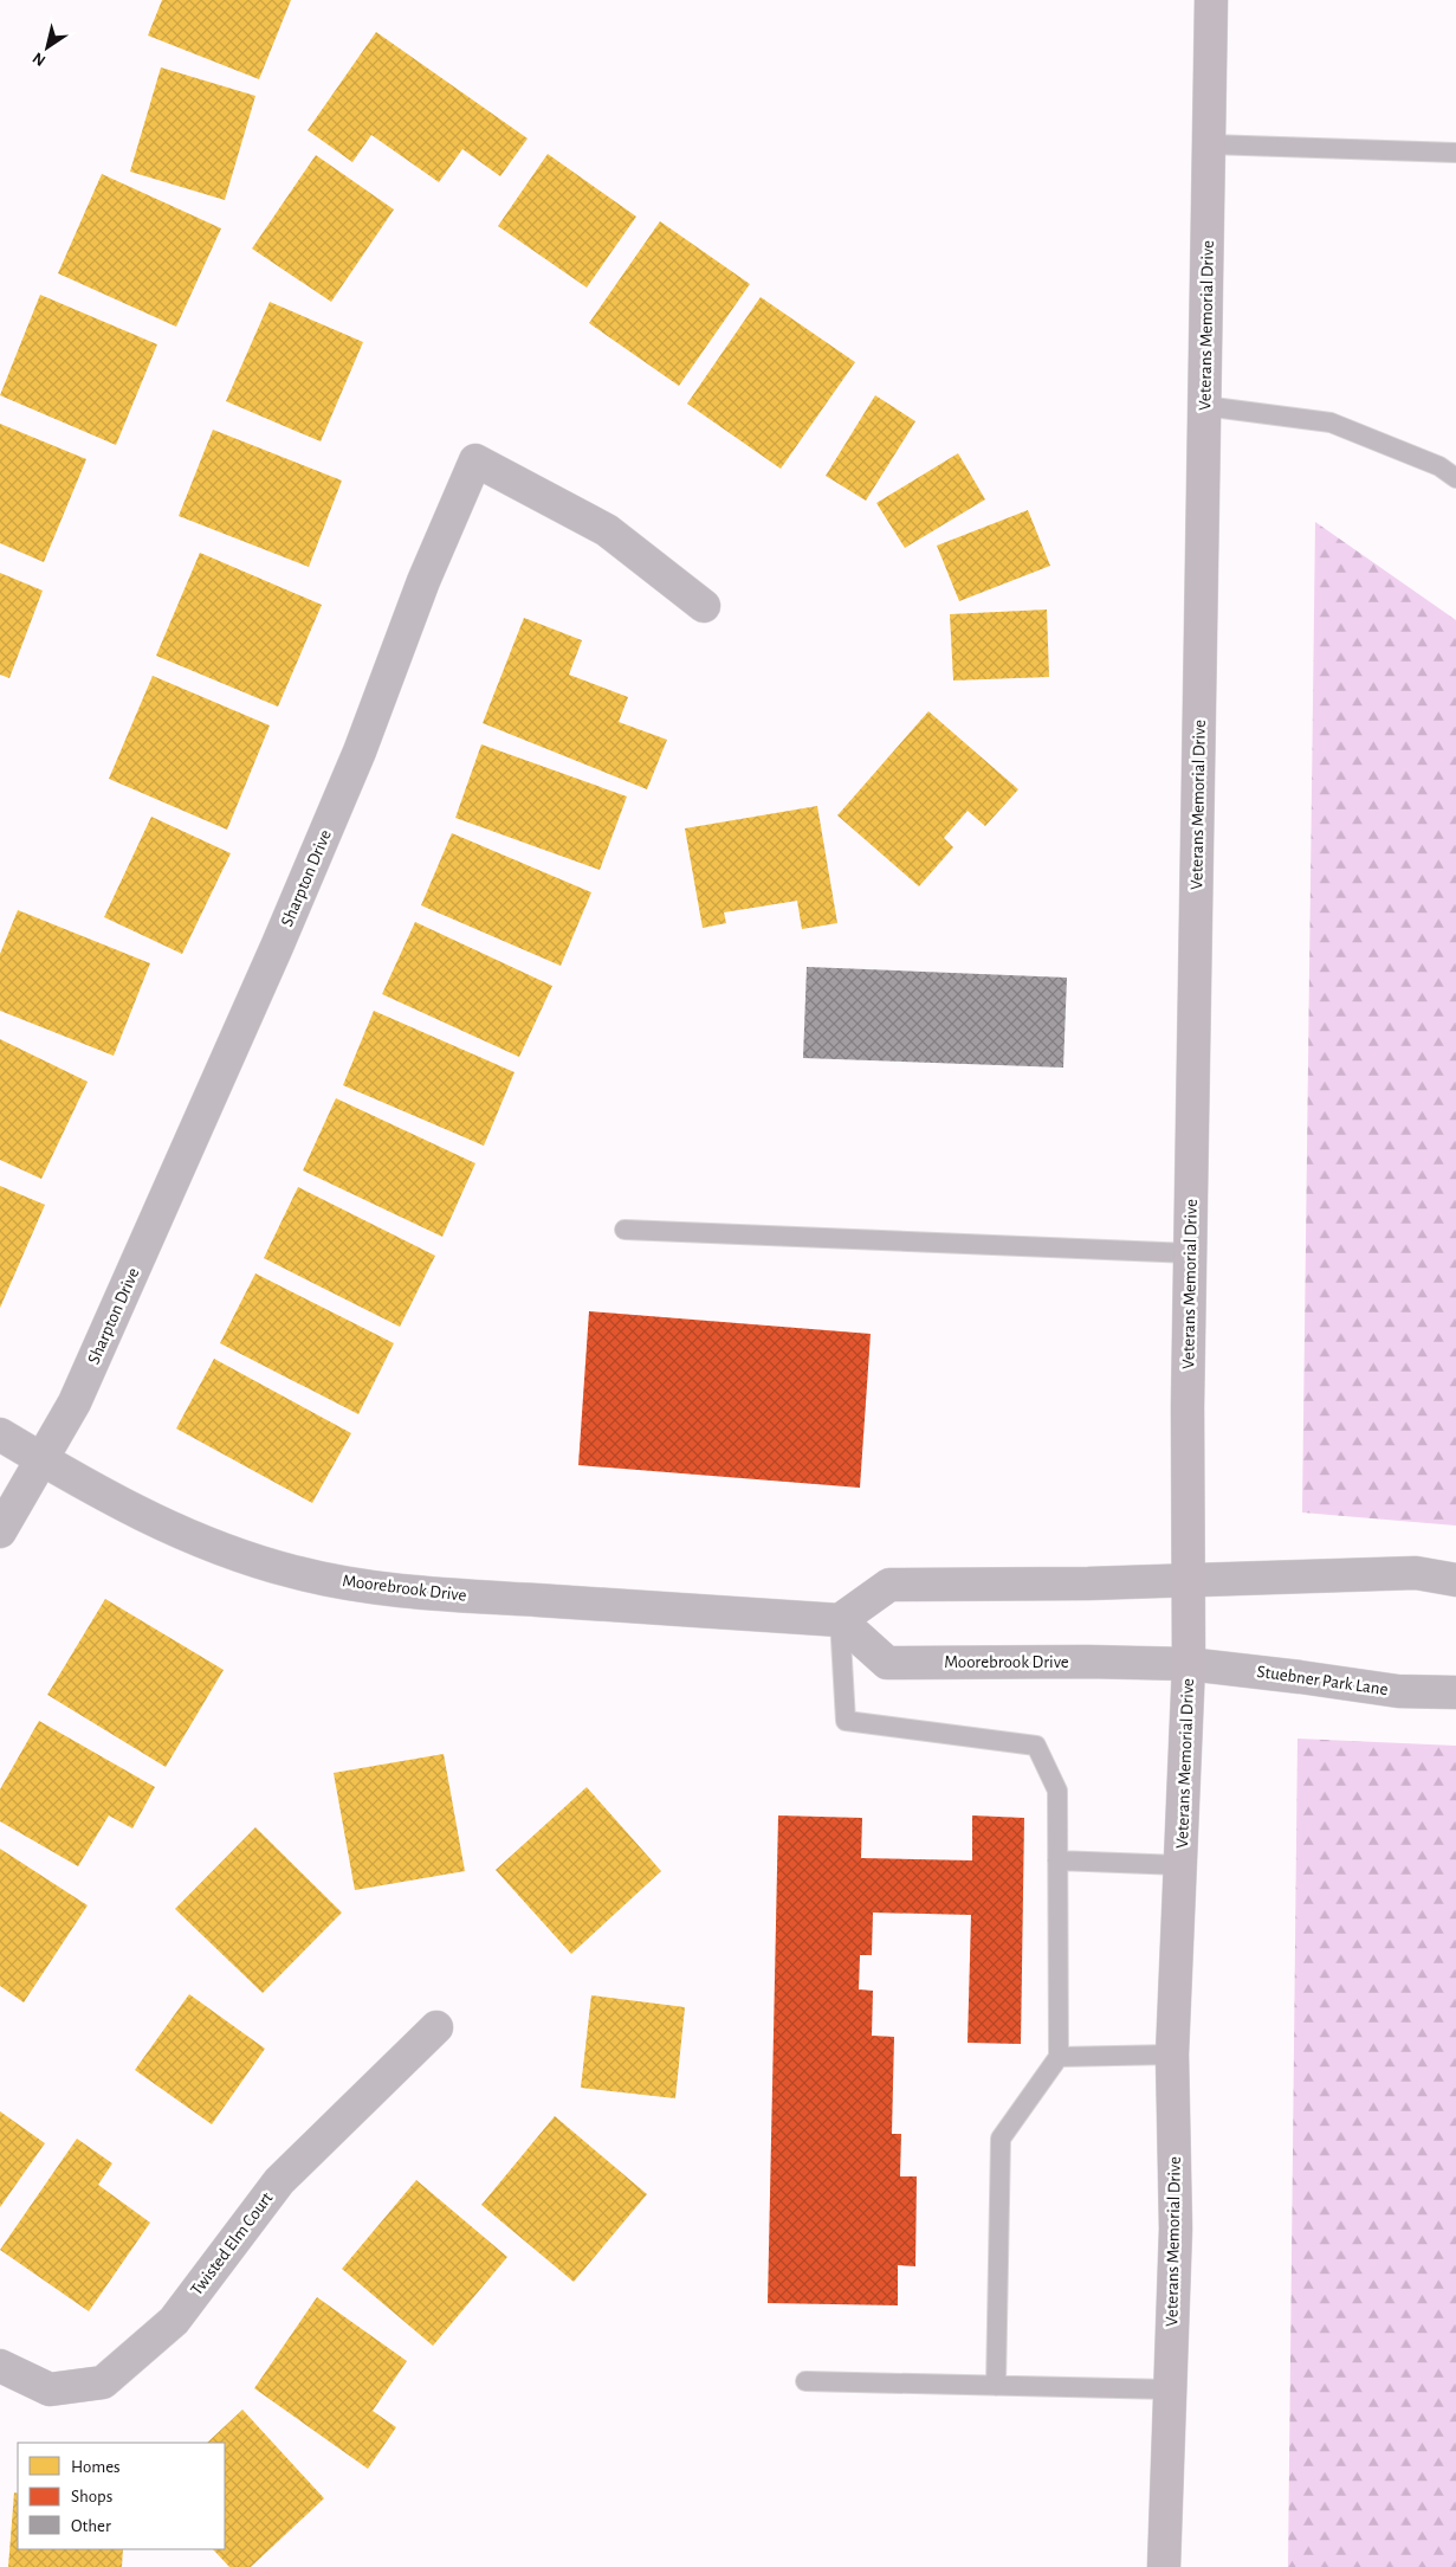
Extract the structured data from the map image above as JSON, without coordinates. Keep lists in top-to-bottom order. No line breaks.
{"streets":{"main road":["Veterans Memorial Drive"],"street":["Sharpton Drive","Moorebrook Drive","Stuebner Park Lane","Twisted Elm Court"]},"crossings":[["Veterans Memorial Drive","Moorebrook Drive"],["Veterans Memorial Drive","Stuebner Park Lane"],["Sharpton Drive","Moorebrook Drive"],["Moorebrook Drive","Stuebner Park Lane"]],"legend":["Homes","Shops","Other"],"north":"bottom left"}
